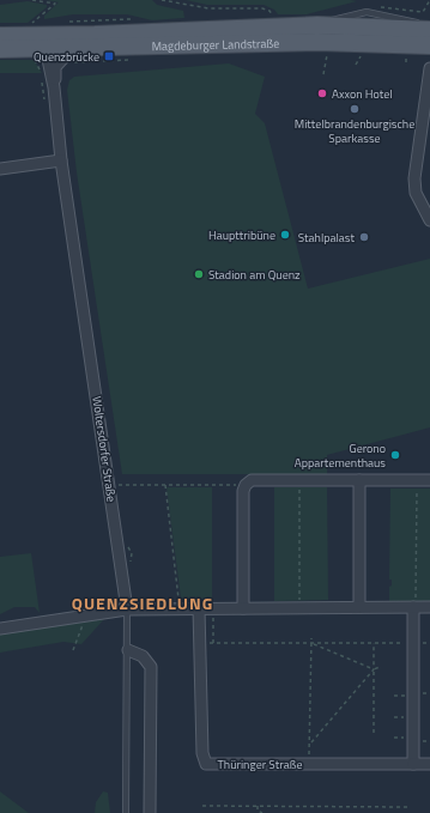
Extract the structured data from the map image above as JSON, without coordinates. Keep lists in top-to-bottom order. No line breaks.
{"streets":{"main road":["Magdeburger Landstraße"],"street":["Woltersdorfer Straße","Thüringer Straße"]},"crossings":[["Magdeburger Landstraße","Woltersdorfer Straße"]],"districts":["QUENZSIEDLUNG"],"places":{"transit":["Quenzbrücke"],"other":["Axxon Hotel","Mittelbrandenburgische Sparkasse","Haupttribüne","Stahlpalast","Stadion am Quenz","Gerono Appartementhaus"]}}
